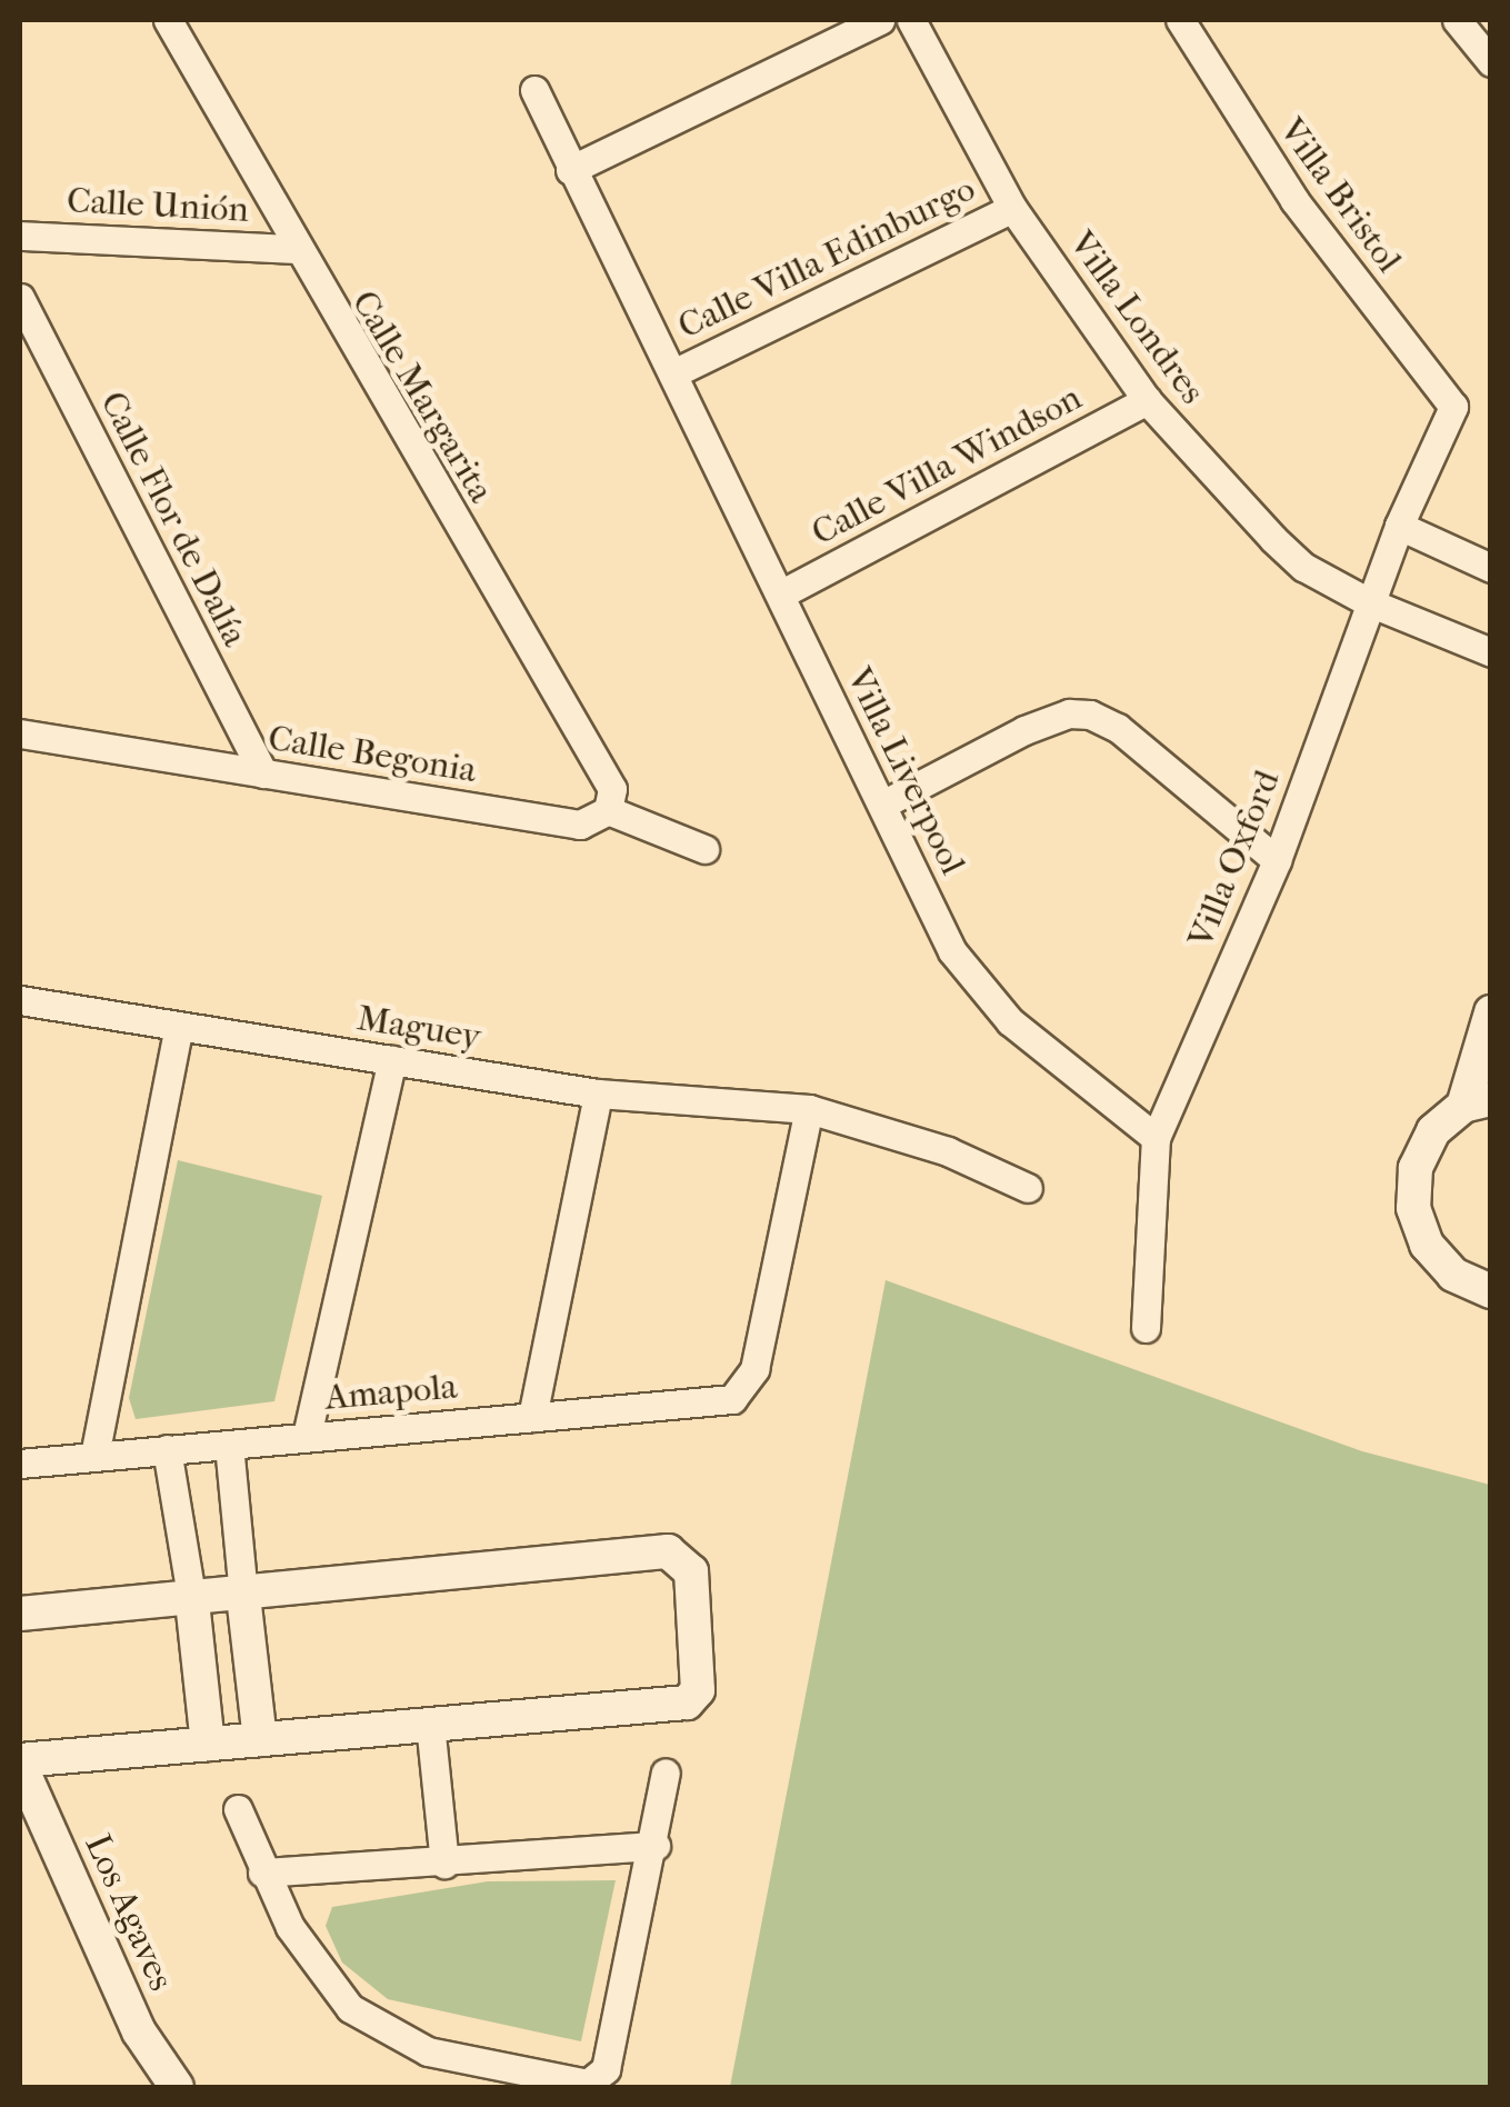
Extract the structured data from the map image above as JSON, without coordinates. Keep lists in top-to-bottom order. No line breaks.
{"streets":{"street":["Villa Bristol","Calle Unión","Calle Villa Edinburgo","Villa Londres","Calle Margarita","Calle Villa Windson","Calle Flor de Dalía","Calle Begonia","Villa Liverpool","Villa Oxford","Maguey","Amapola","Los Agaves"]},"crossings":[["Villa Bristol","Villa Oxford"],["Calle Unión","Calle Margarita"],["Calle Villa Edinburgo","Villa Londres"],["Calle Villa Edinburgo","Villa Liverpool"],["Villa Londres","Calle Villa Windson"],["Villa Londres","Villa Oxford"],["Calle Margarita","Calle Begonia"],["Calle Villa Windson","Villa Liverpool"],["Calle Flor de Dalía","Calle Begonia"],["Villa Liverpool","Villa Oxford"],["Maguey","Amapola"]]}
